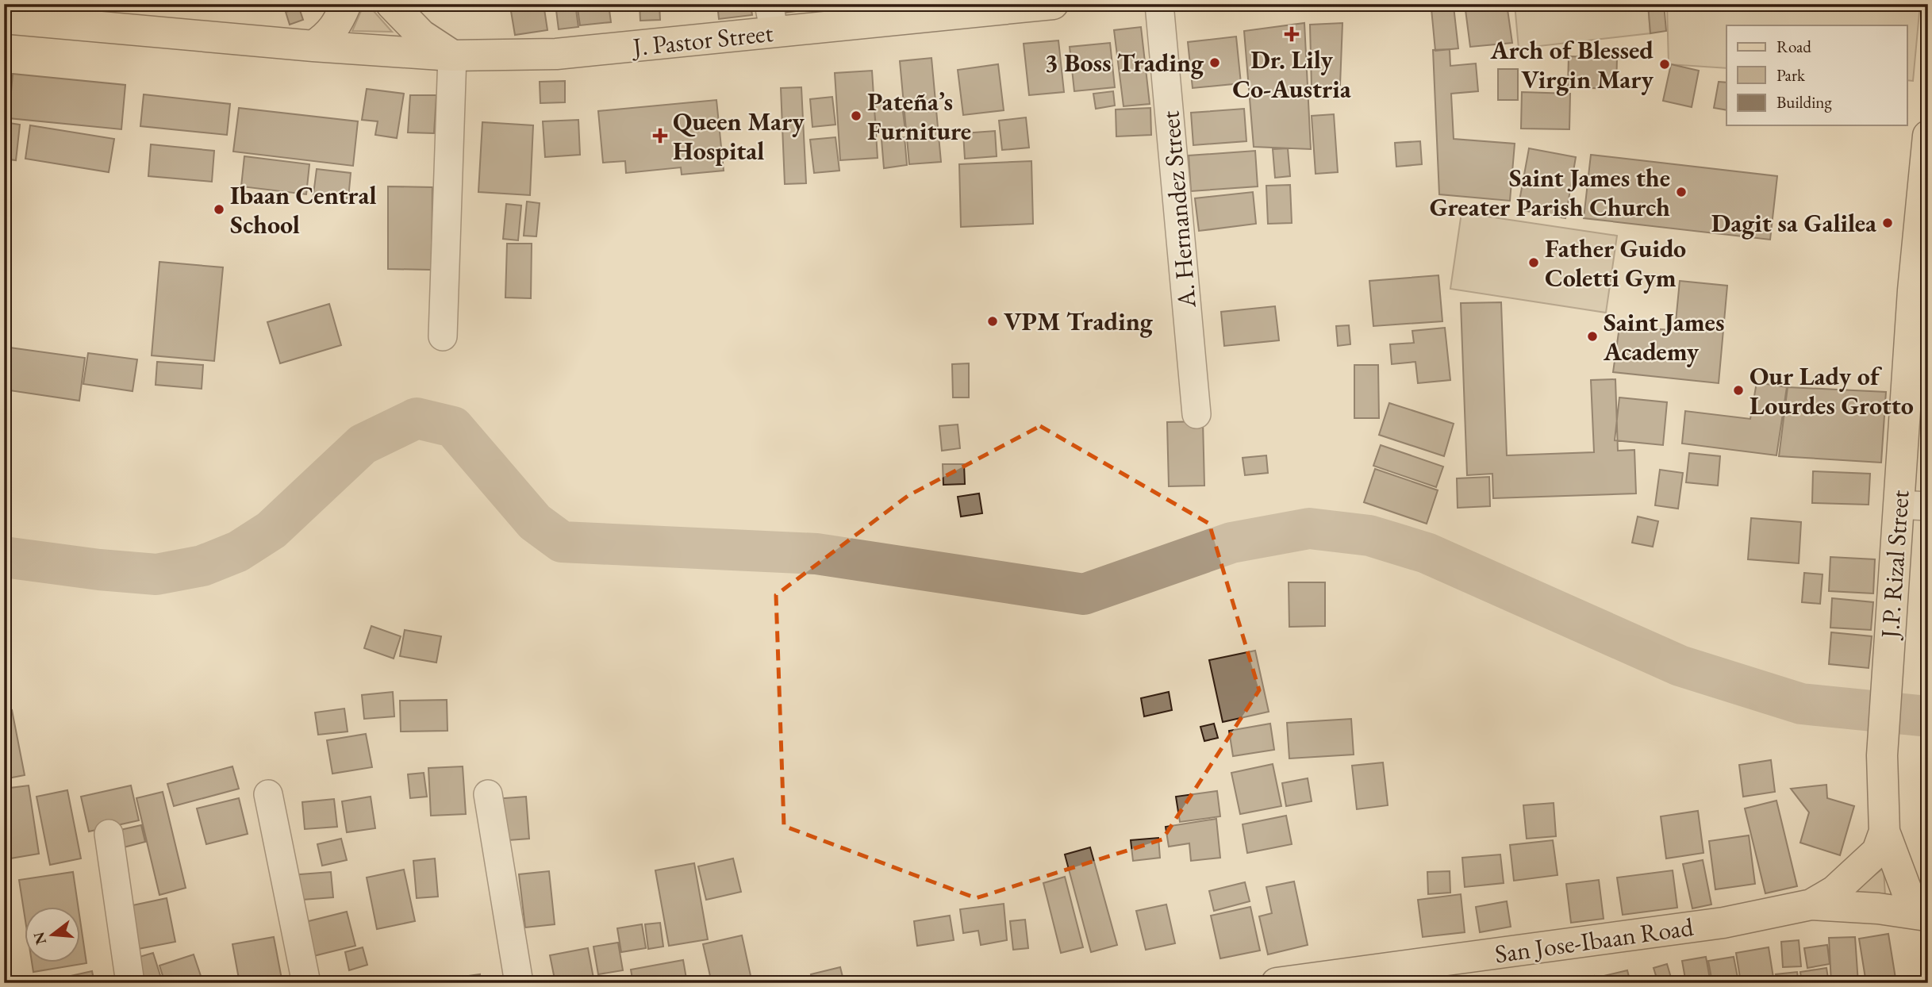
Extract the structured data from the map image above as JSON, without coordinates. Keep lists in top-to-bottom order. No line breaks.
{"streets":{"main road":["J. Pastor Street","J.P. Rizal Street","San Jose-Ibaan Road"],"street":["A. Hernandez Street"]},"crossings":[["J.P. Rizal Street","San Jose-Ibaan Road"]],"places":{"health":["Dr. Lily Co-Austria","Queen Mary Hospital"],"other":["3 Boss Trading","Arch of Blessed Virgin Mary","Pateña’s Furniture","Saint James the Greater Parish Church","Ibaan Central School","Dagit sa Galilea","Father Guido Coletti Gym","VPM Trading","Saint James Academy","Our Lady of Lourdes Grotto"]},"legend":["Road","Park","Building"],"north":"left"}
